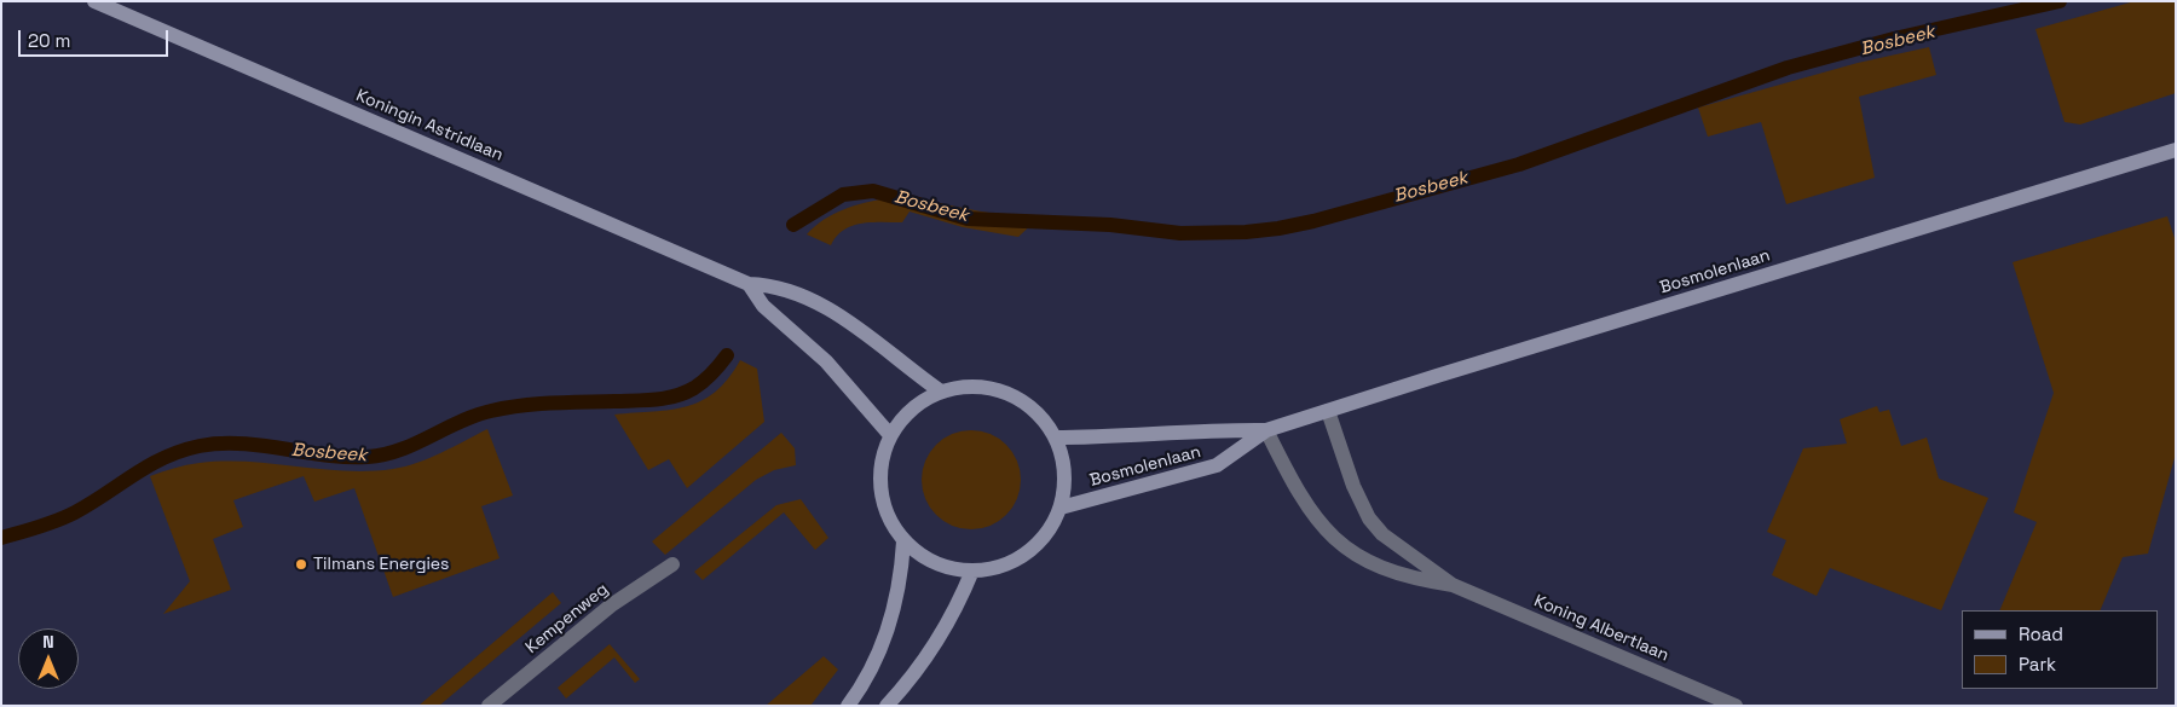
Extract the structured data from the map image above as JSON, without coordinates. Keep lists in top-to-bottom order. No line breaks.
{"streets":{"main road":["Koningin Astridlaan","Bosmolenlaan"],"street":["Kempenweg","Koning Albertlaan"]},"crossings":[["Koningin Astridlaan","Bosmolenlaan"],["Bosmolenlaan","Koning Albertlaan"]],"water":["Bosbeek"],"places":["Tilmans Energies"],"legend":["Road","Park"],"scale_bar":"20 m","north":"top"}
